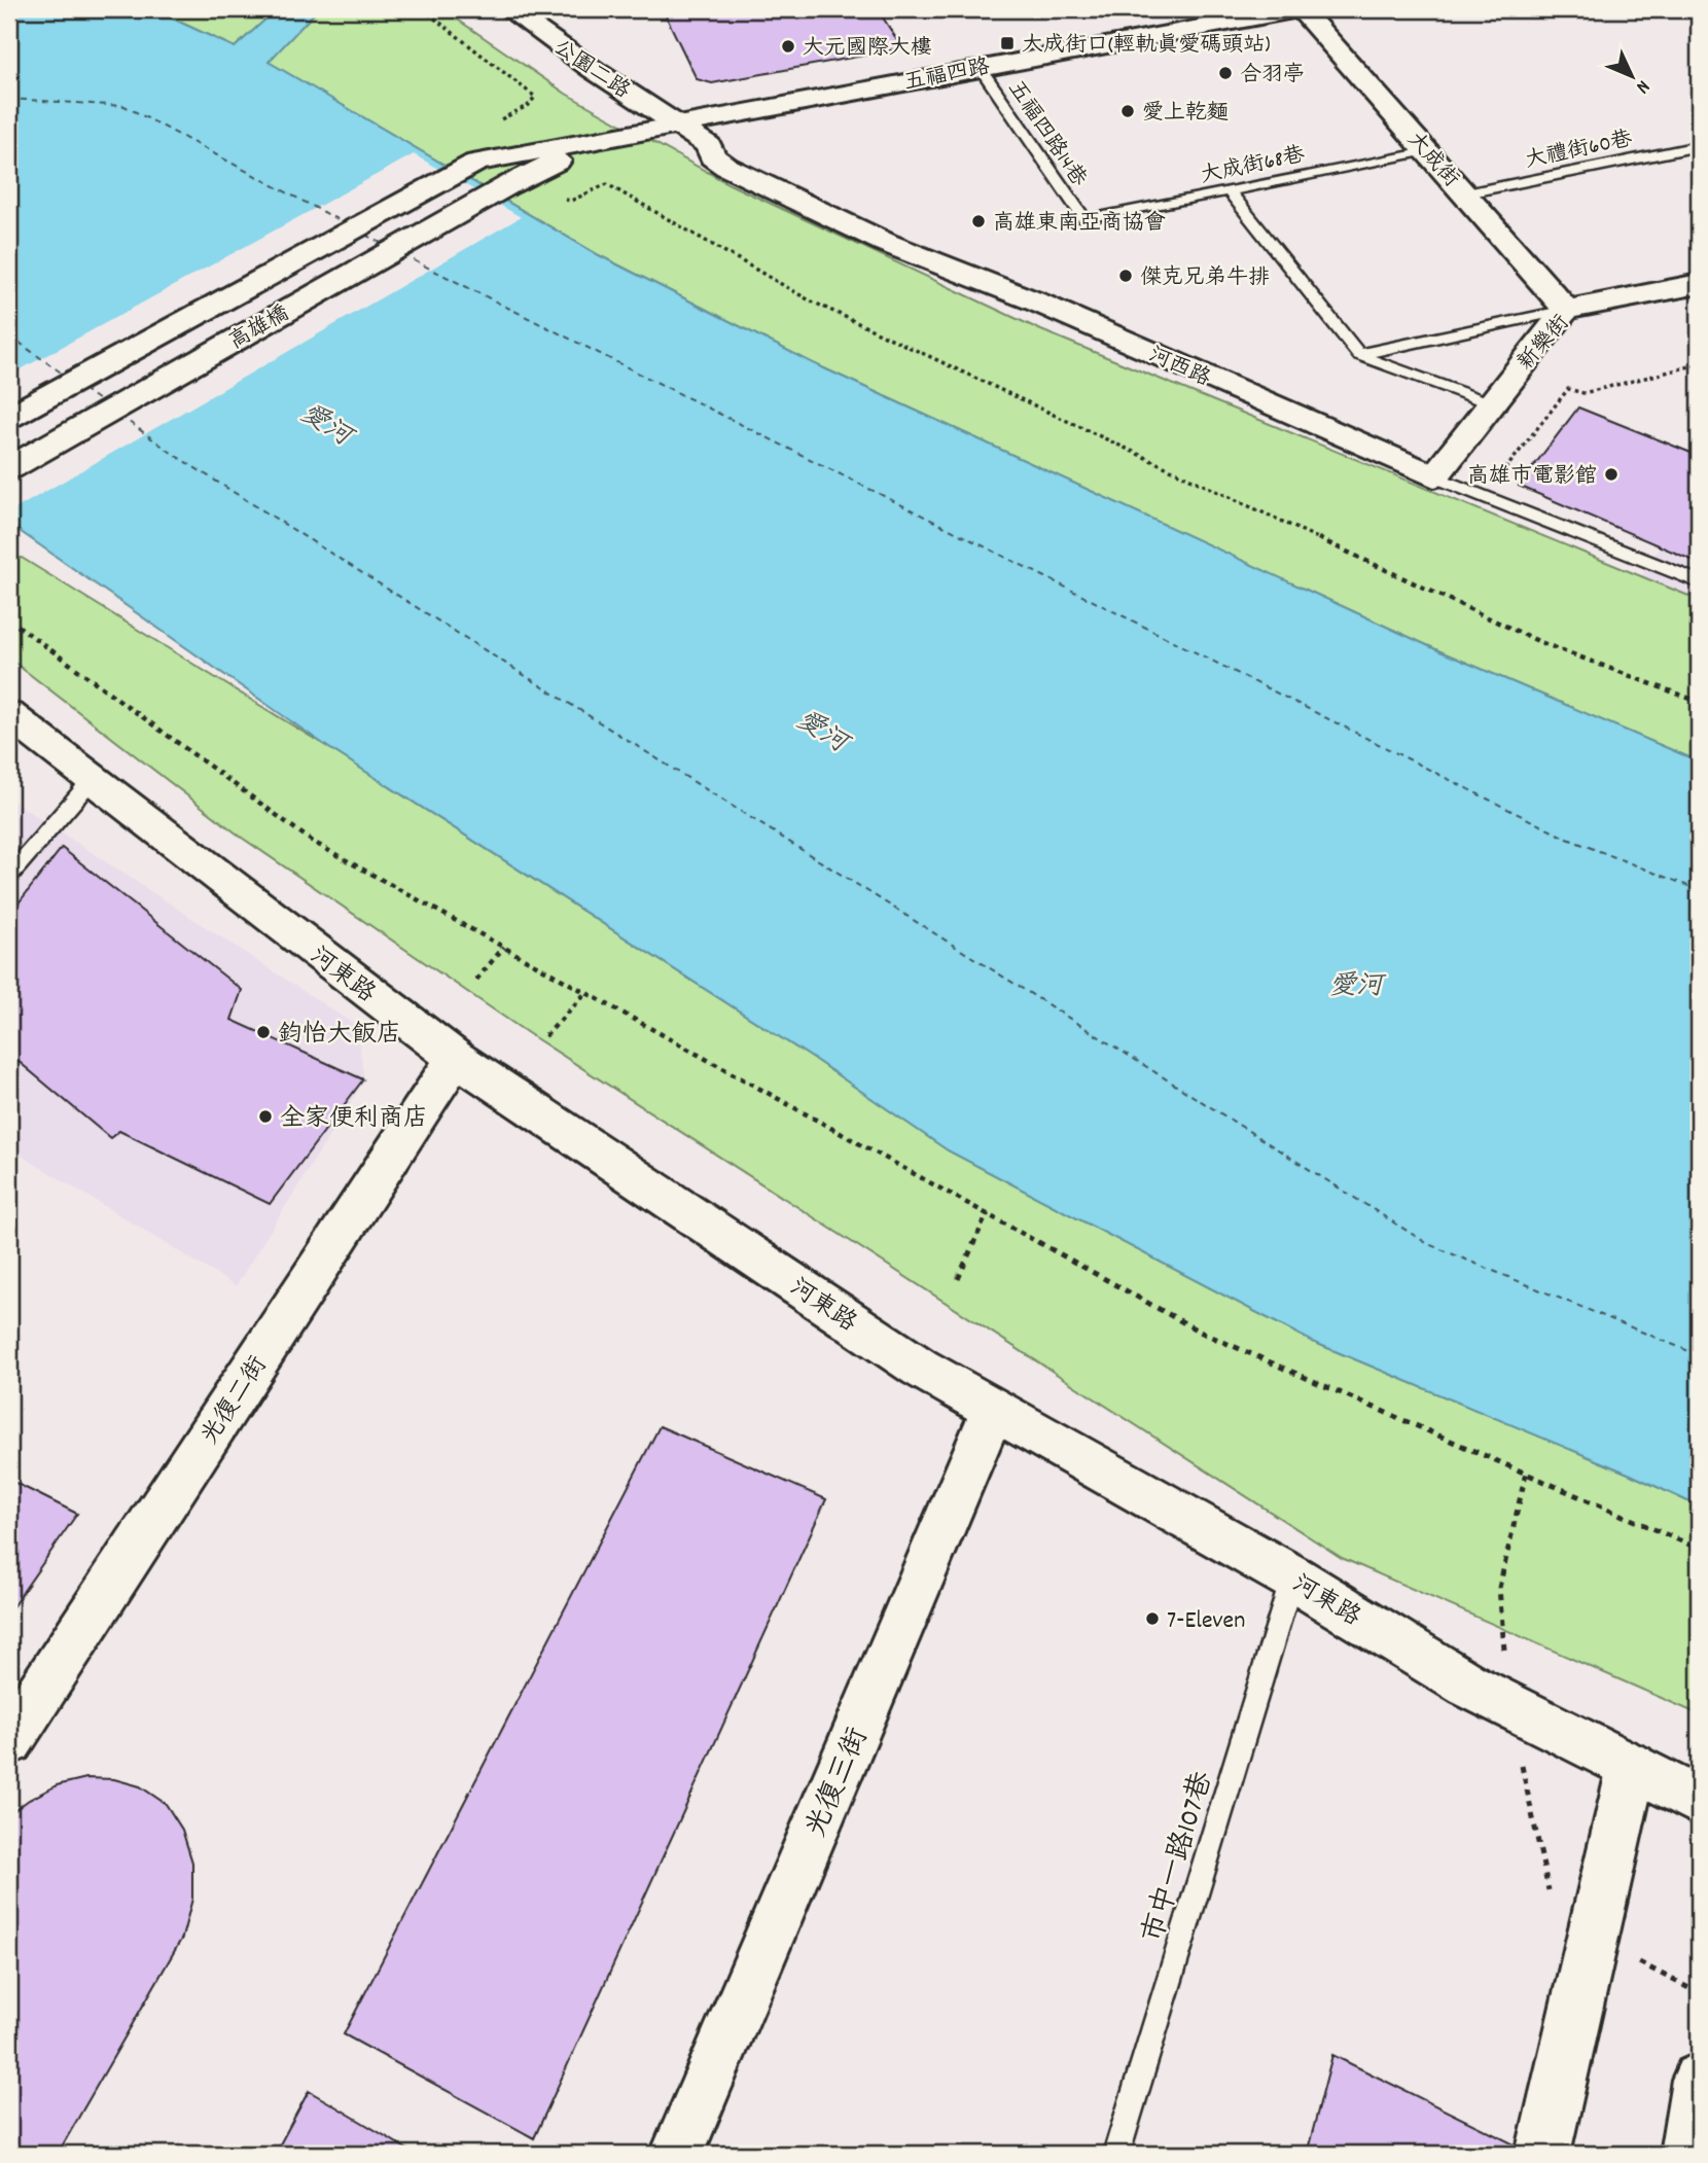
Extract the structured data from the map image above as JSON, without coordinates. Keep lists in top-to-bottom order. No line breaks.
{"streets":{"street":["公園二路","五福四路","大成街","高雄橋","新樂街","河西路","河東路","光復二街","光復三街"],"lane":["五福四路14巷","大禮街60巷","大成街68巷","市中一路107巷"]},"crossings":[["公園二路","五福四路"],["公園二路","河西路"],["五福四路","五福四路14巷"],["五福四路","大成街"],["五福四路","高雄橋"],["五福四路","河西路"],["五福四路14巷","大成街68巷"],["大禮街60巷","大成街"],["大成街","大成街68巷"],["大成街","新樂街"],["新樂街","河西路"],["河東路","光復二街"],["河東路","光復三街"],["河東路","市中一路107巷"]],"water":["愛河"],"places":{"transit":["大成街口(輕軌真愛碼頭站)"],"other":["大元國際大樓","合羽亭","愛上乾麵","高雄東南亞商協會","傑克兄弟牛排","高雄市電影館","鈞怡大飯店","全家便利商店","7-Eleven"]},"north":"bottom right"}
